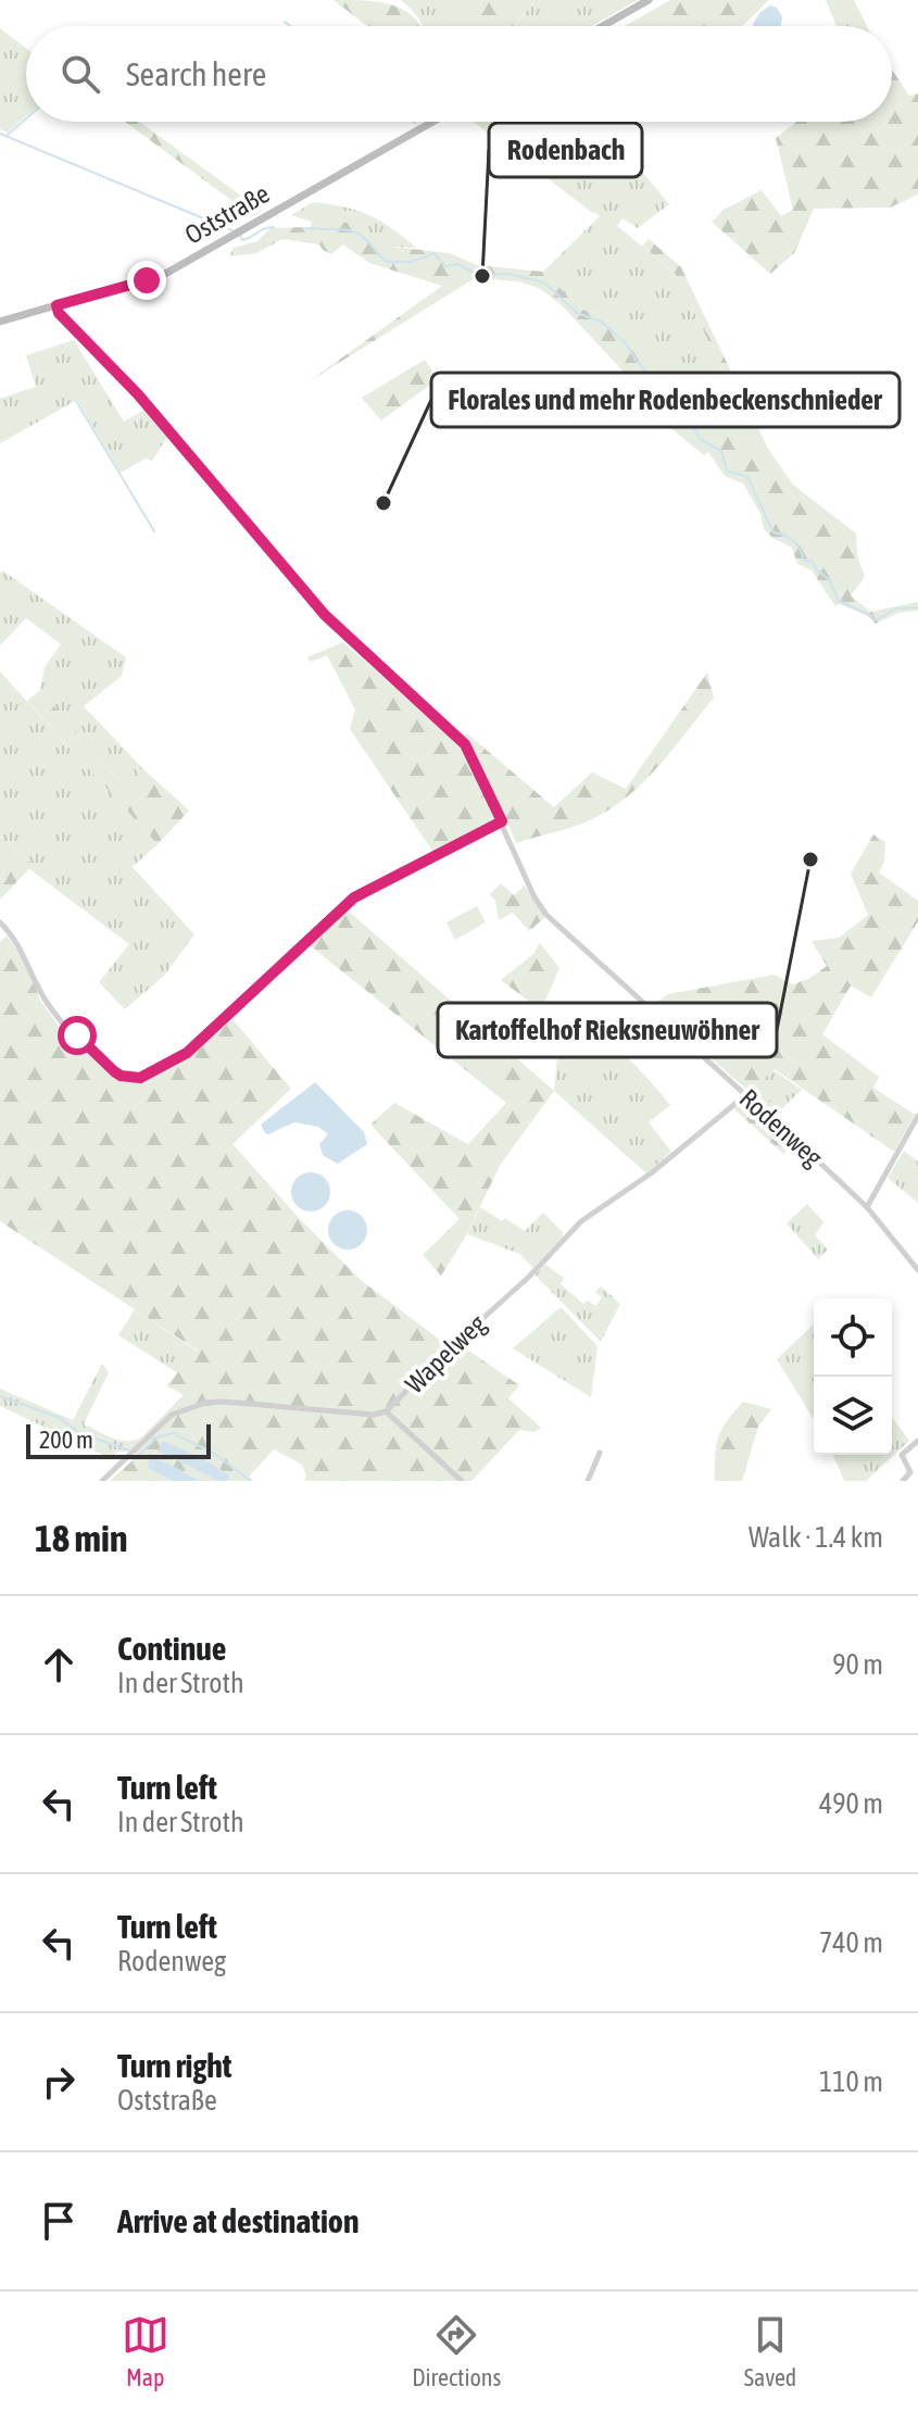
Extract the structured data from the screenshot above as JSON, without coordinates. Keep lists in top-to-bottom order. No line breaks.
{"streets":{"main road":["Oststraße"],"street":["Rodenweg","Wapelweg"]},"crossings":[["Oststraße","Rodenweg"],["Rodenweg","Wapelweg"]],"places":["Rodenbach","Florales und mehr Rodenbeckenschnieder","Kartoffelhof Rieksneuwöhner"],"scale_bar":"200 m","page":{"search":"Search here","scale":"200 m","heading":["18 min","Walk · 1.4 km"],"list":[["Continue","In der Stroth","90 m"],["Turn left","In der Stroth","490 m"],["Turn left","Rodenweg","740 m"],["Turn right","Oststraße","110 m"],"Arrive at destination"],"nav":["Map","Directions","Saved"]}}
